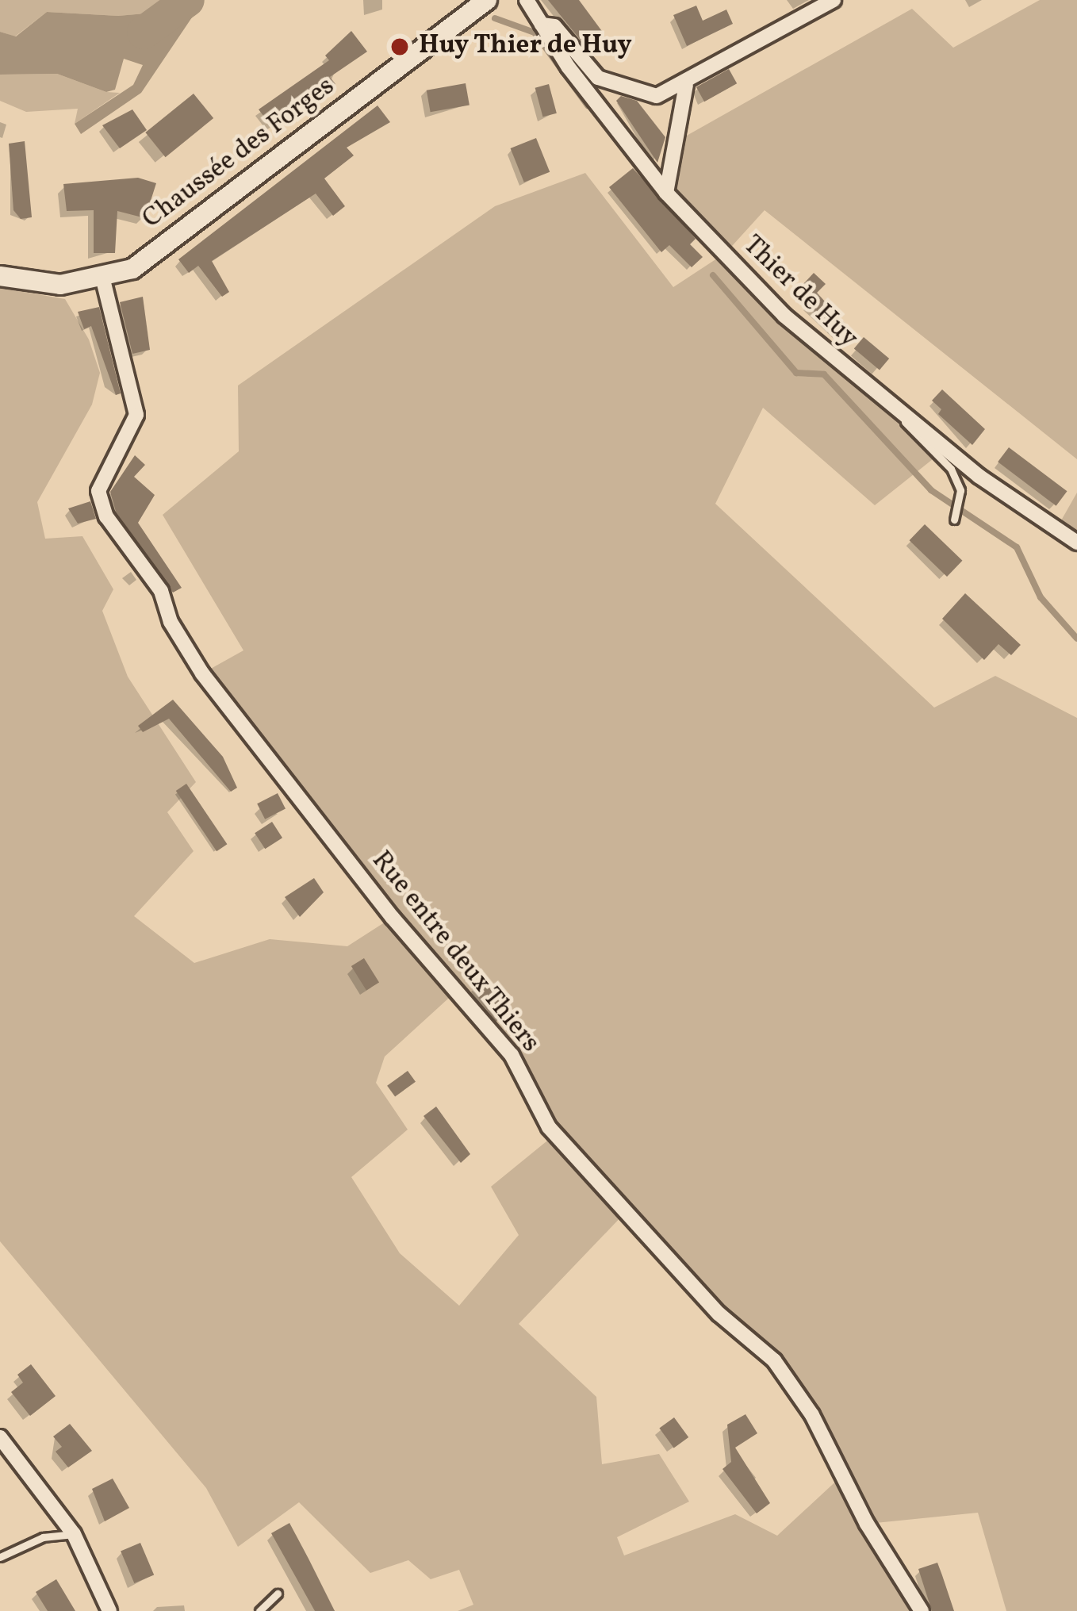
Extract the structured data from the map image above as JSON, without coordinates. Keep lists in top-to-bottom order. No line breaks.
{"streets":{"main road":["Chaussée des Forges"],"street":["Thier de Huy","Rue entre deux Thiers"]},"crossings":[["Chaussée des Forges","Rue entre deux Thiers"]],"places":["Huy Thier de Huy"]}
